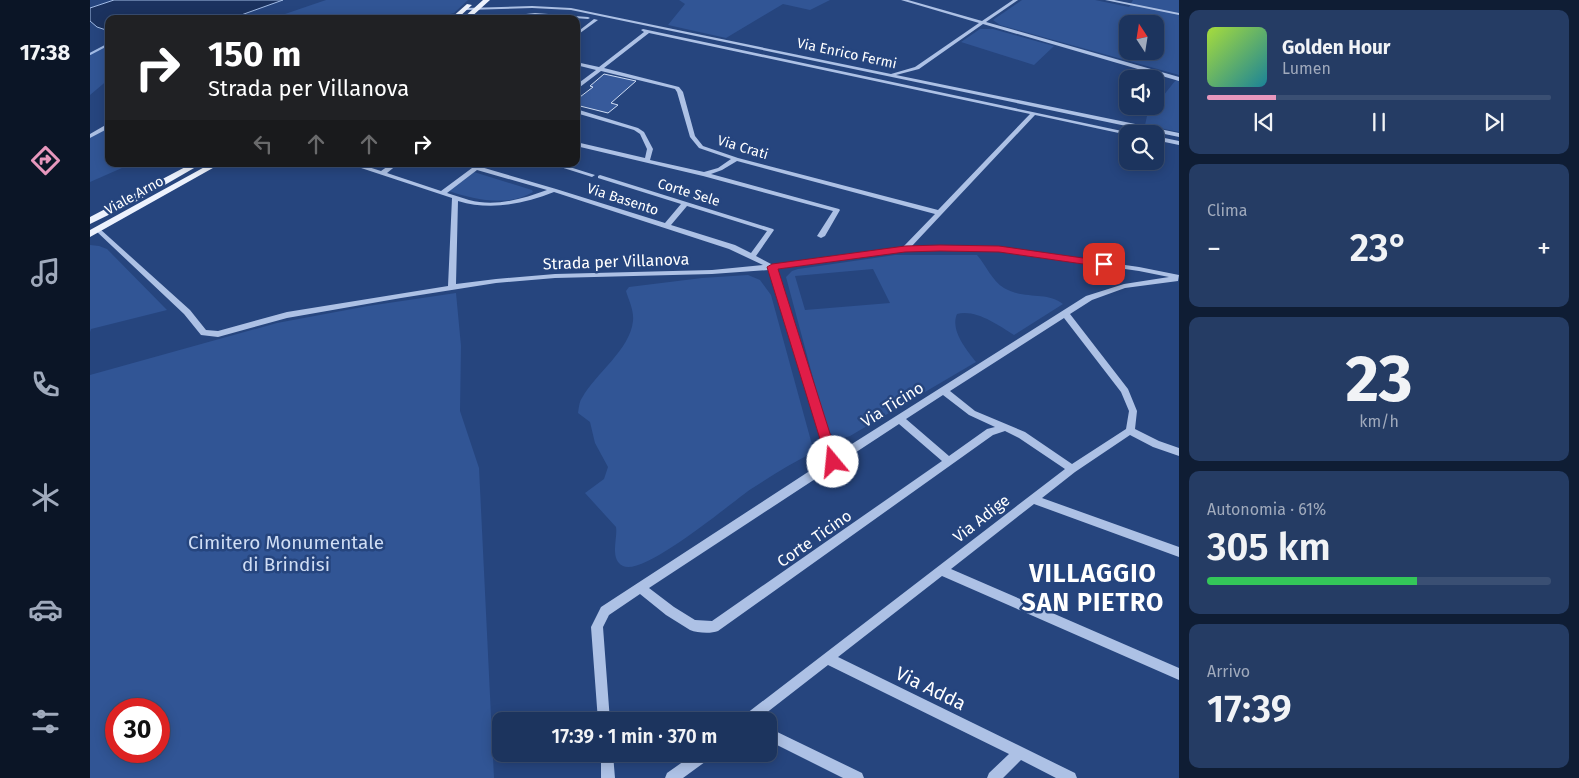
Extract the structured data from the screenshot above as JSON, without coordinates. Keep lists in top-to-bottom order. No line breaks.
{"streets":{"main road":["Viale Arno"],"street":["Via Enrico Fermi","Via Crati","Corte Sele","Via Basento","Strada per Villanova","Via Ticino","Via Adige","Corte Ticino","Via Adda"]},"crossings":[["Corte Sele","Via Basento"],["Viale Arno","Strada per Villanova"],["Via Basento","Strada per Villanova"],["Strada per Villanova","Via Ticino"],["Via Ticino","Corte Ticino"],["Via Adige","Via Adda"]],"districts":["VILLAGGIO SAN PIETRO"],"parks":["Cimitero Monumentale di Brindisi"],"north":"top","page":{"tabs":"17:38","turn":["150 m","Strada per Villanova"],"song":["Golden Hour","Lumen"],"tile":["Clima",["23","km/h"],["Autonomia · 61%","305 km"],["Arrivo","17:39"]],"heat":["−","23°","+"],"limit":"30","trip":"17:39 · 1 min · 370 m"}}
